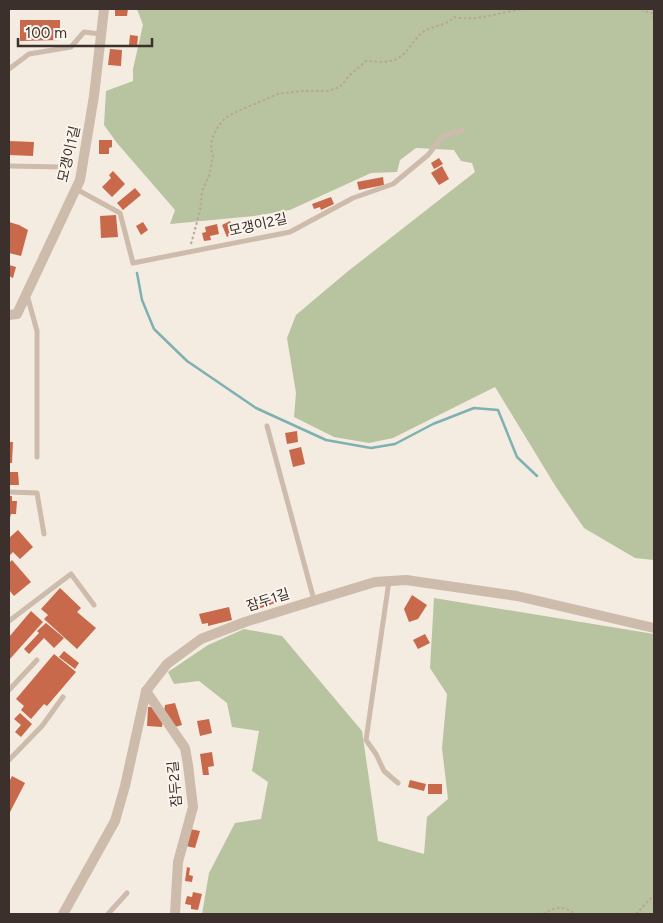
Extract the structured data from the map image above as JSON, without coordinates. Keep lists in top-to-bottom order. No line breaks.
{"streets":{"street":["모갱이1길","잠두1길","잠두2길"],"lane":["모갱이2길"]},"crossings":[["모갱이1길","모갱이2길"],["잠두1길","잠두2길"]],"scale_bar":"100 m"}
